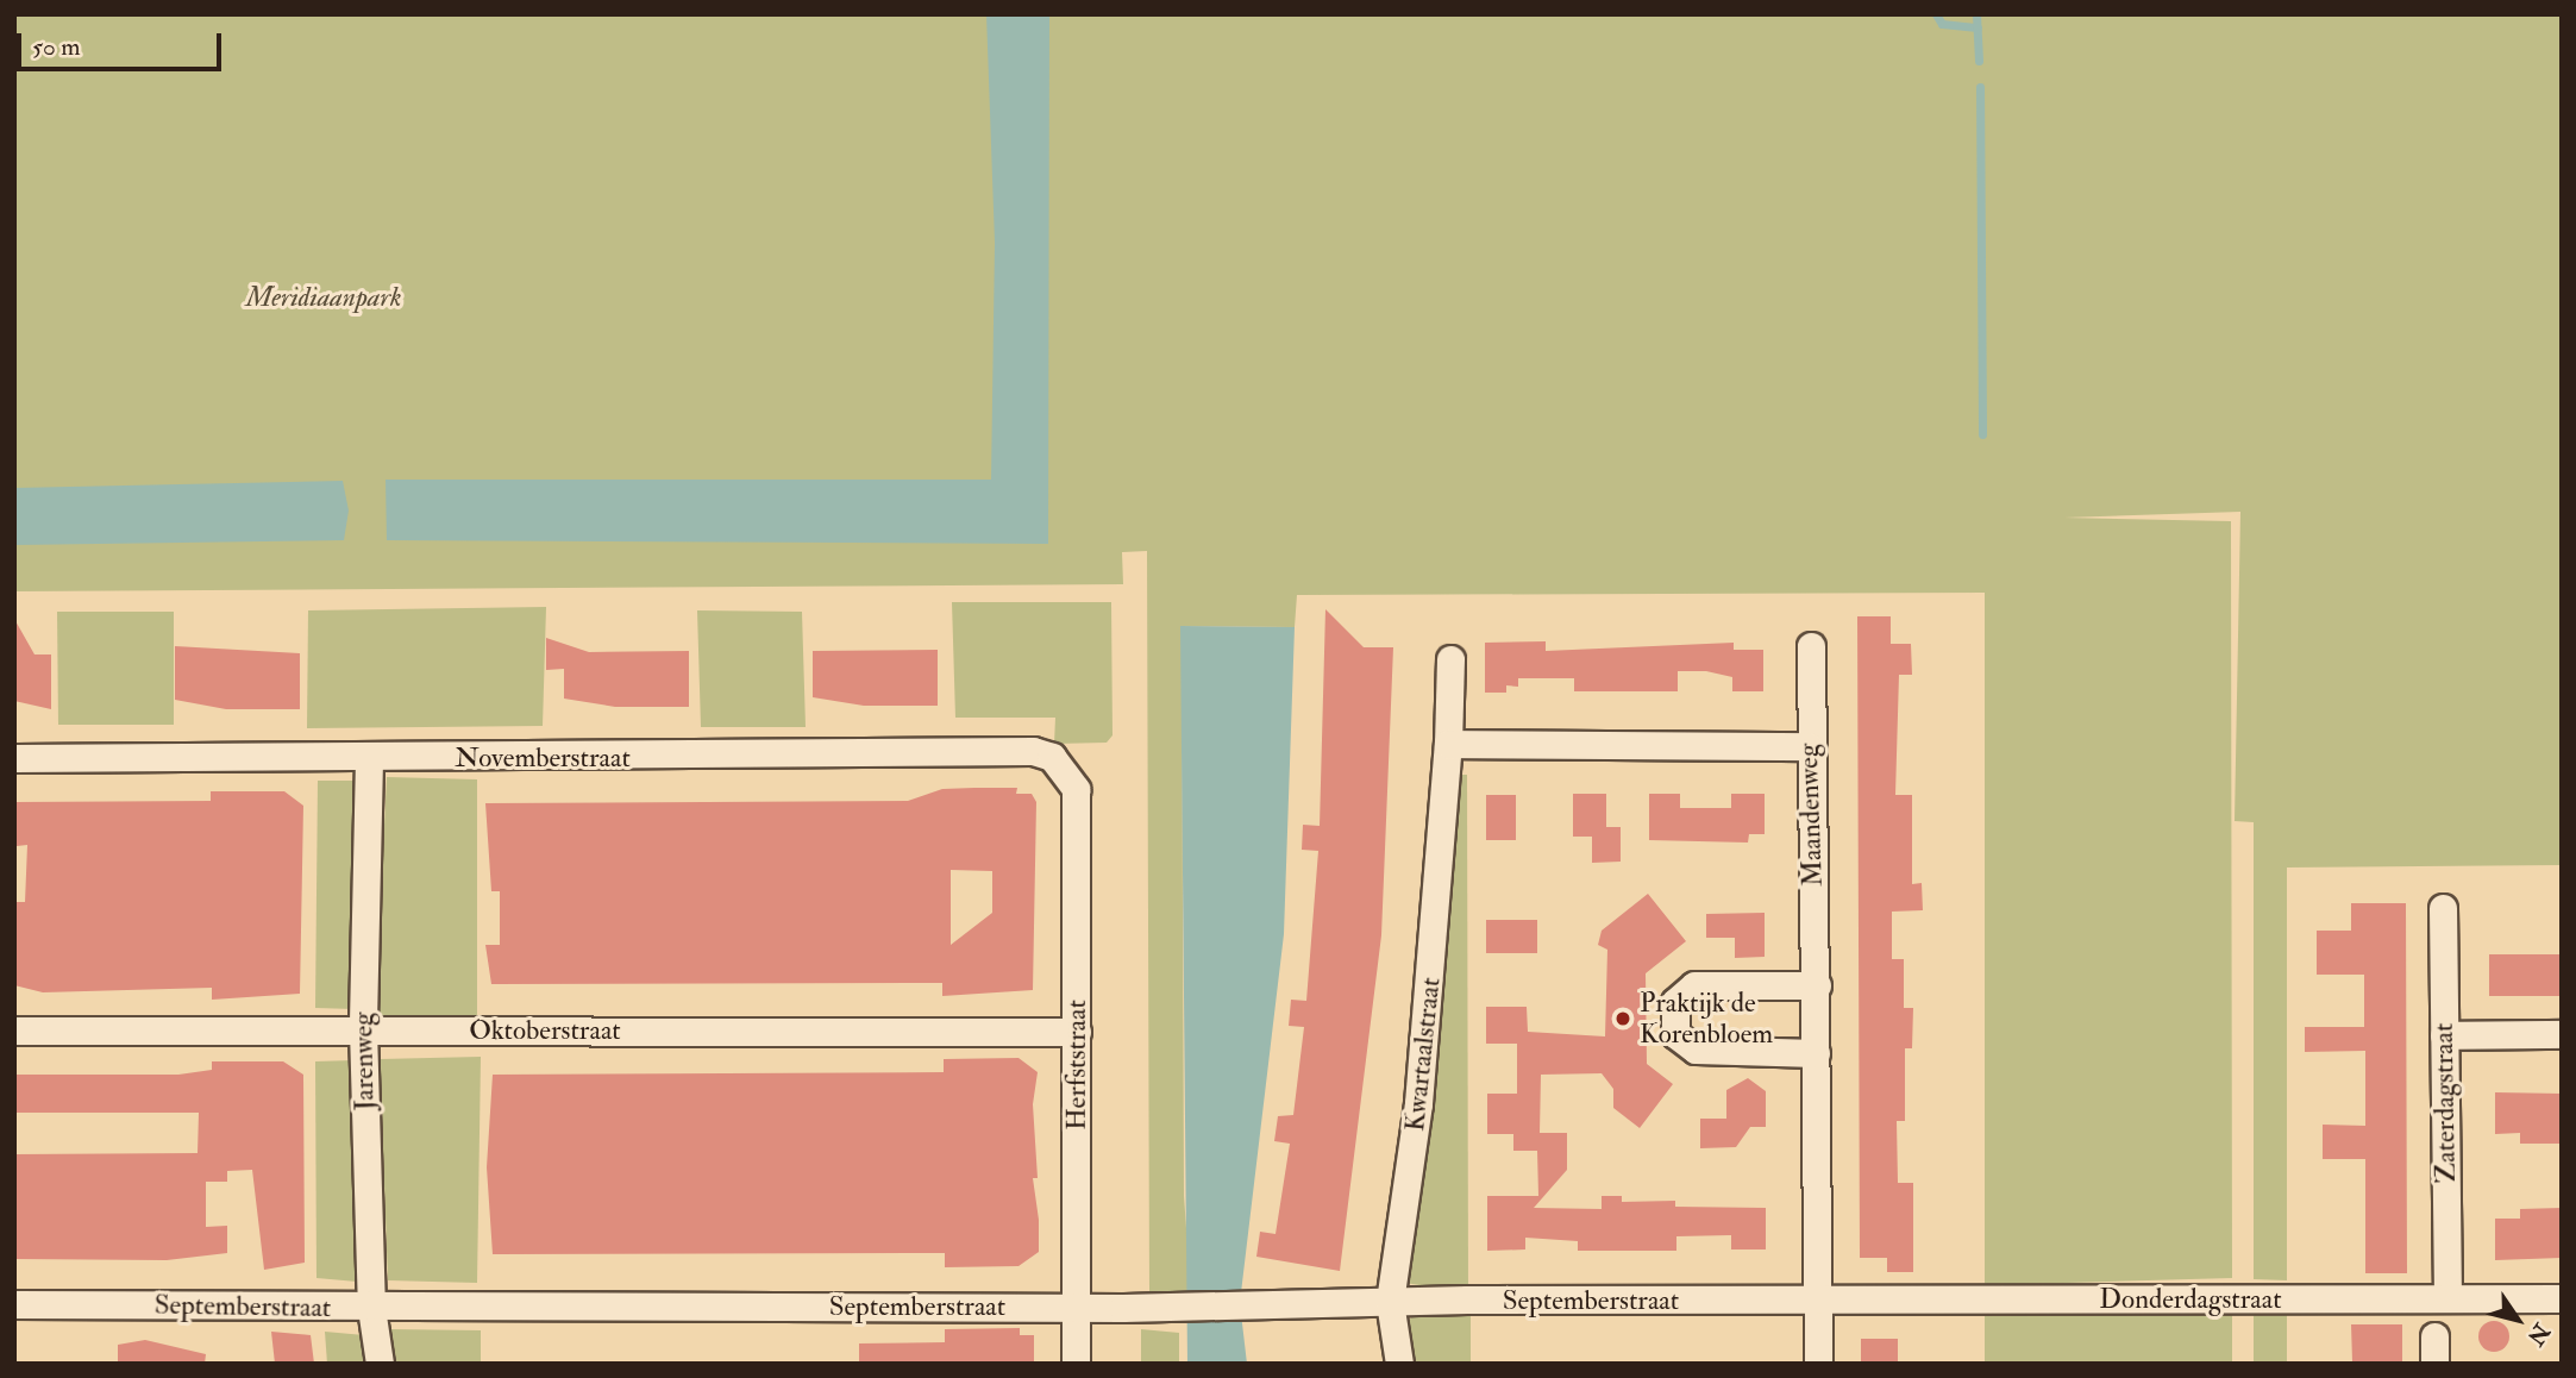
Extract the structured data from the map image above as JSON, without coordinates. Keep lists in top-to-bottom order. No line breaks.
{"streets":{"street":["Novemberstraat","Maandenweg","Oktoberstraat","Kwartaalstraat","Jarenweg","Herfststraat","Zaterdagstraat","Donderdagstraat","Septemberstraat"]},"crossings":[["Novemberstraat","Jarenweg"],["Novemberstraat","Herfststraat"],["Maandenweg","Donderdagstraat"],["Maandenweg","Septemberstraat"],["Oktoberstraat","Jarenweg"],["Oktoberstraat","Herfststraat"],["Kwartaalstraat","Septemberstraat"],["Jarenweg","Septemberstraat"],["Herfststraat","Septemberstraat"],["Zaterdagstraat","Donderdagstraat"],["Donderdagstraat","Septemberstraat"]],"parks":["Meridiaanpark"],"places":["Praktijk de Korenbloem"],"scale_bar":"50 m","north":"bottom right"}
